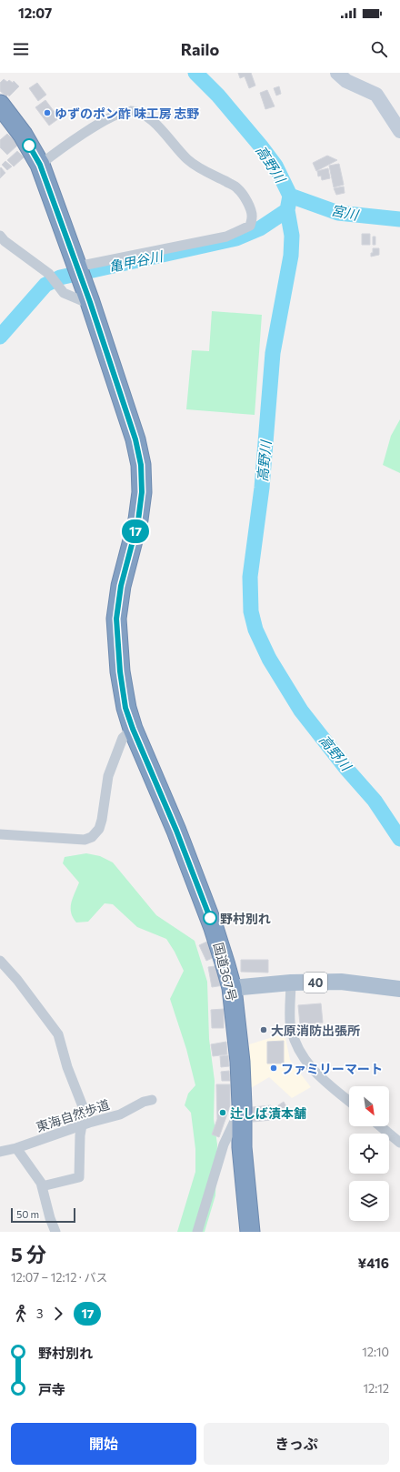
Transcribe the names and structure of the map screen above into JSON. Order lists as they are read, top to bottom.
{
  "streets": {
    "highway": ["国道367号"],
    "main road": ["40"],
    "street": ["東海自然歩道"]
  },
  "crossings": [
    ["国道367号", "40"]
  ],
  "water": ["高野川", "宮川", "亀甲谷川"],
  "places": [
    "ゆずのポン酢 味工房 志野",
    "野村別れ",
    "大原消防出張所",
    "ファミリーマート",
    "辻しば漬本舗"
  ],
  "lines": ["bus line 17"],
  "scale_bar": "50 m",
  "north": "bottom right",
  "page": {
    "status": "12:07",
    "header": "Railo",
    "on_map": "17",
    "scale": "50 m",
    "heading": ["5 分", "12:07 – 12:12 · バス", "¥416"],
    "legs": ["3", "17"],
    "list": [
      {
        "name": "野村別れ",
        "value": "12:10"
      },
      {
        "name": "戸寺",
        "value": "12:12"
      }
    ],
    "buttons": ["開始", "きっぷ"]
  }
}
